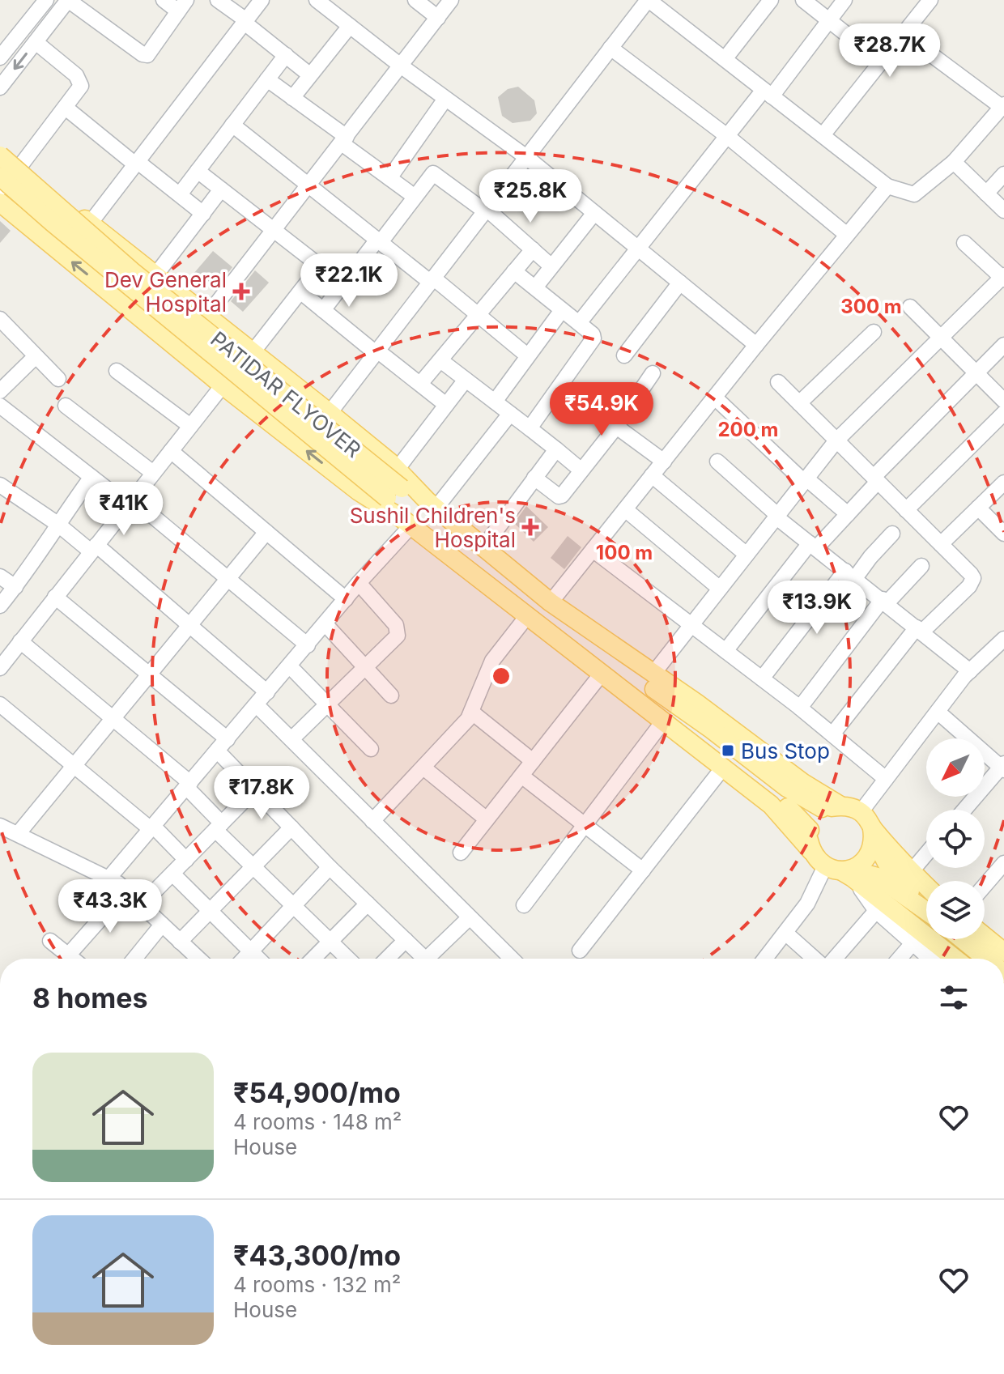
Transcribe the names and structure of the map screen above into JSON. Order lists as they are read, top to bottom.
{
  "streets": {
    "main road": ["PATIDAR FLYOVER"]
  },
  "places": {
    "health": ["Dev General Hospital", "Sushil Children's Hospital"],
    "transit": ["Bus Stop"]
  },
  "north": "bottom left",
  "page": {
    "price": [
      "₹28.7K",
      "₹25.8K",
      "₹22.1K",
      "₹54.9K",
      "₹41K",
      "₹13.9K",
      "₹17.8K",
      "₹43.3K"
    ],
    "heading": "8 homes",
    "list": [
      {
        "name": "₹54,900/mo",
        "note": "4 rooms · 148 m² · House"
      },
      {
        "name": "₹43,300/mo",
        "note": "4 rooms · 132 m² · House"
      }
    ]
  },
  "rings": ["300 m", "200 m", "100 m"]
}
